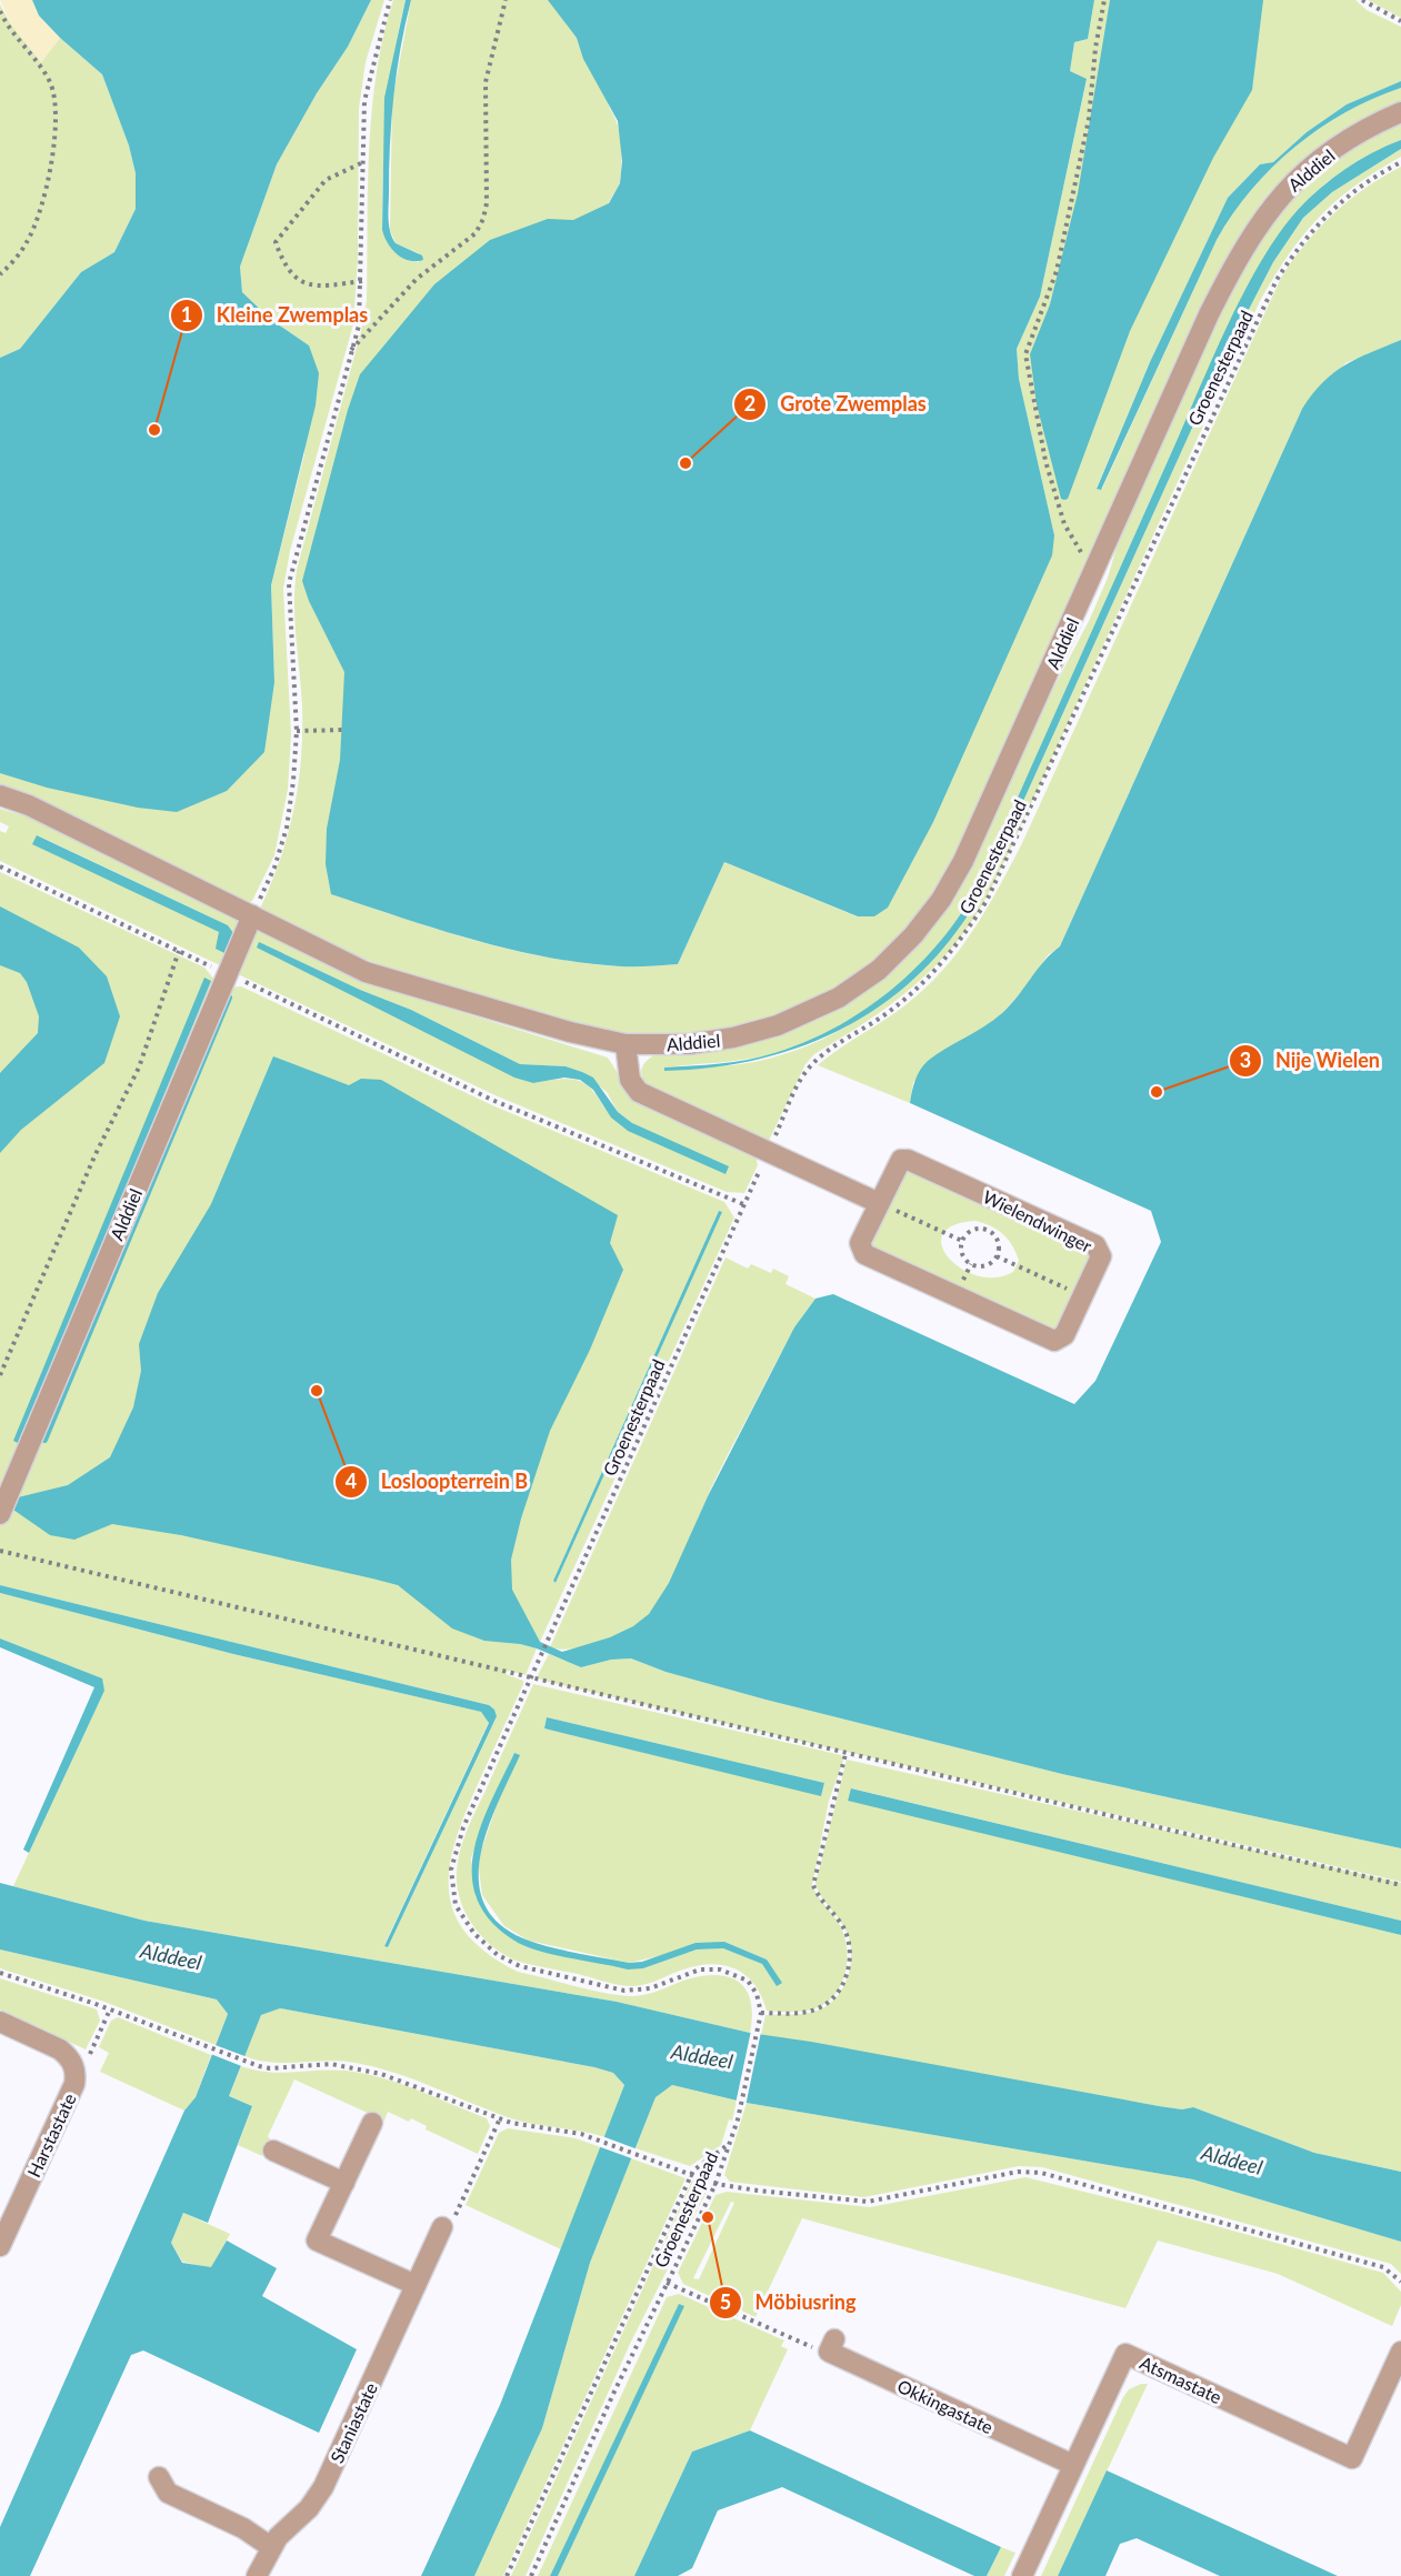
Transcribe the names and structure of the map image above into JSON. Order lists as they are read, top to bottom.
{
  "streets": {
    "street": [
      "Alddiel",
      "Wielendwinger",
      "Harstastate",
      "Atsmastate",
      "Okkingastate",
      "Staniastate"
    ],
    "path": ["Groenesterpaad"]
  },
  "crossings": [
    ["Atsmastate", "Okkingastate"]
  ],
  "water": ["Alddeel"],
  "places": [
    "Kleine Zwemplas",
    "Grote Zwemplas",
    "Nije Wielen",
    "Losloopterrein B",
    "Möbiusring"
  ]
}
